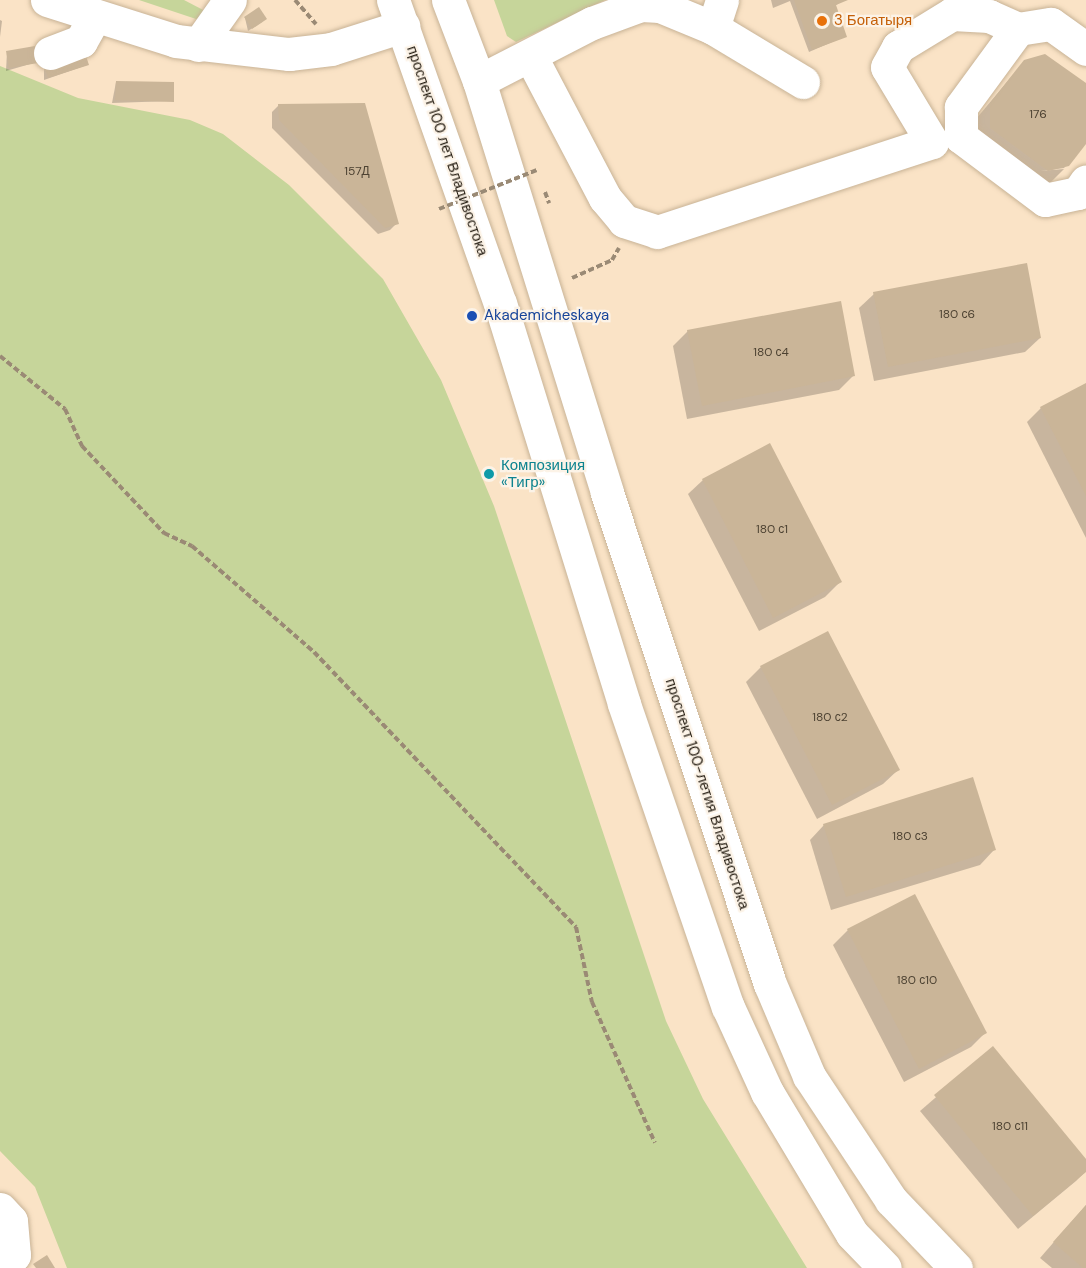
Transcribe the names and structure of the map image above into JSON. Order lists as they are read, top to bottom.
{
  "streets": {
    "main road": ["проспект 100 лет Владивостока", "проспект 100-летия Владивостока"]
  },
  "places": ["3 Богатыря", "Akademicheskaya", "Композиция «Тигр»"],
  "house_numbers": [
    "176",
    "157Д",
    "180 с6",
    "180 с4",
    "180 с1",
    "180 с2",
    "180 с3",
    "180 с10",
    "180 с11"
  ]
}
